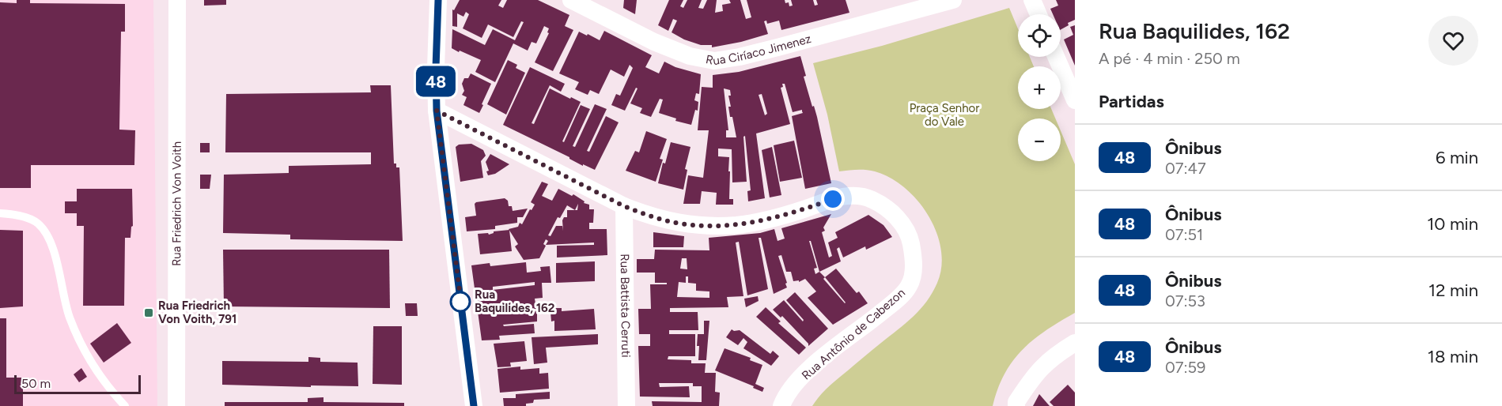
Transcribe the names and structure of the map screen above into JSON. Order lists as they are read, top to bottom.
{
  "streets": {
    "street": [
      "Rua Ciríaco Jimenez",
      "Rua Friedrich Von Voith",
      "Rua Battista Cerruti",
      "Rua Antônio de Cabezon"
    ]
  },
  "crossings": [
    ["Rua Battista Cerruti", "Rua Antônio de Cabezon"]
  ],
  "parks": ["Praça Senhor do Vale"],
  "places": {
    "other": ["Rua Baquilides, 162"],
    "transit": ["Rua Friedrich Von Voith, 791"]
  },
  "lines": ["bus line 48"],
  "scale_bar": "50 m",
  "page": {
    "on_map": "48",
    "heading": [
      ["Rua Baquilides, 162", "A pé · 4 min · 250 m"],
      "Partidas"
    ],
    "map_buttons": ["+", "−"],
    "list": [
      {
        "mark": "48",
        "name": "Ônibus",
        "note": "07:47",
        "value": "6 min"
      },
      {
        "mark": "48",
        "name": "Ônibus",
        "note": "07:51",
        "value": "10 min"
      },
      {
        "mark": "48",
        "name": "Ônibus",
        "note": "07:53",
        "value": "12 min"
      },
      {
        "mark": "48",
        "name": "Ônibus",
        "note": "07:59",
        "value": "18 min"
      }
    ],
    "scale": "50 m"
  }
}
